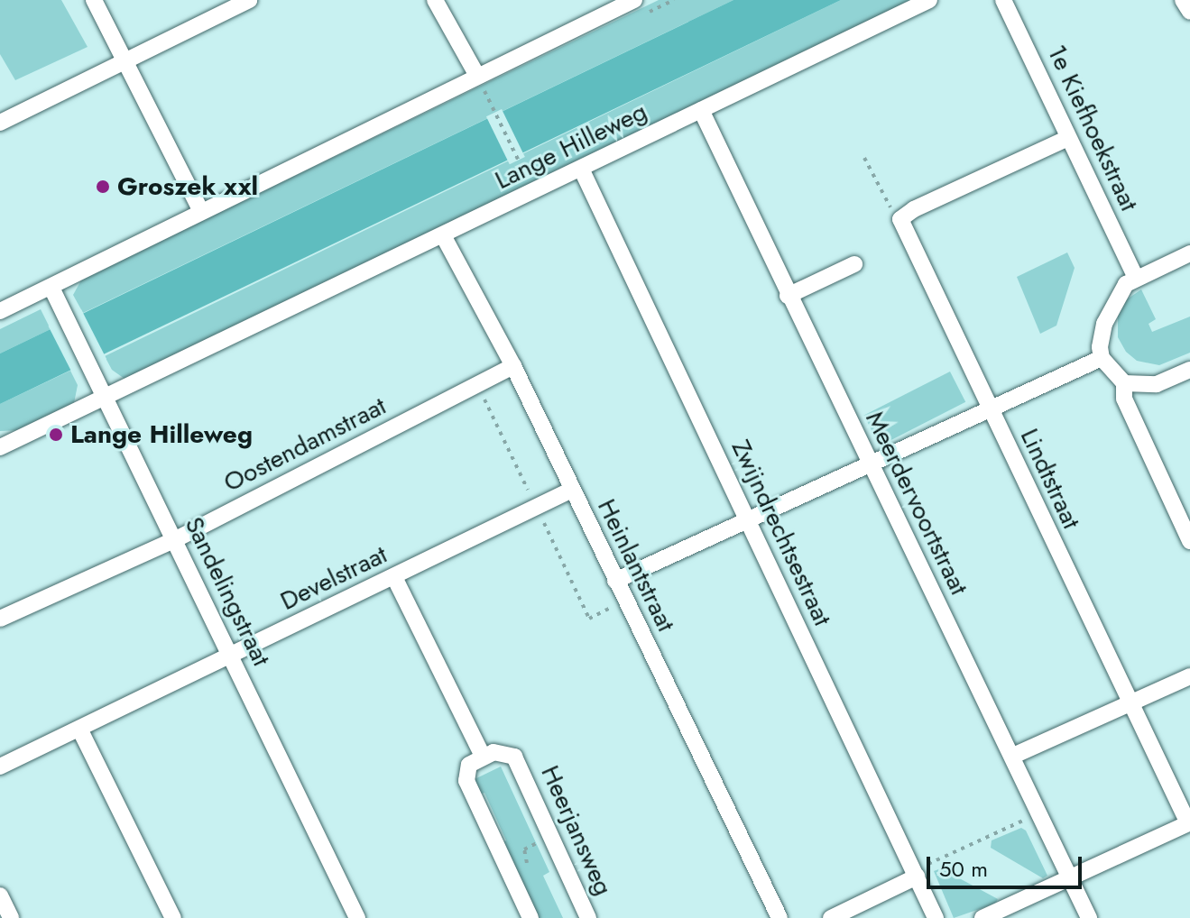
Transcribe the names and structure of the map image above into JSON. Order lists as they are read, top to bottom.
{
  "streets": {
    "street": [
      "1e Kiefhoekstraat",
      "Lange Hilleweg",
      "Oostendamstraat",
      "Lindtstraat",
      "Meerdervoortstraat",
      "Zwijndrechtsestraat",
      "Heinlantstraat",
      "Develstraat",
      "Sandelingstraat",
      "Heerjansweg"
    ]
  },
  "crossings": [
    ["Lange Hilleweg", "Meerdervoortstraat"],
    ["Lange Hilleweg", "Zwijndrechtsestraat"],
    ["Lange Hilleweg", "Heinlantstraat"],
    ["Lange Hilleweg", "Sandelingstraat"],
    ["Oostendamstraat", "Heinlantstraat"],
    ["Oostendamstraat", "Sandelingstraat"],
    ["Heinlantstraat", "Develstraat"],
    ["Develstraat", "Sandelingstraat"]
  ],
  "places": ["Groszek xxl", "Lange Hilleweg"],
  "scale_bar": "50 m"
}
